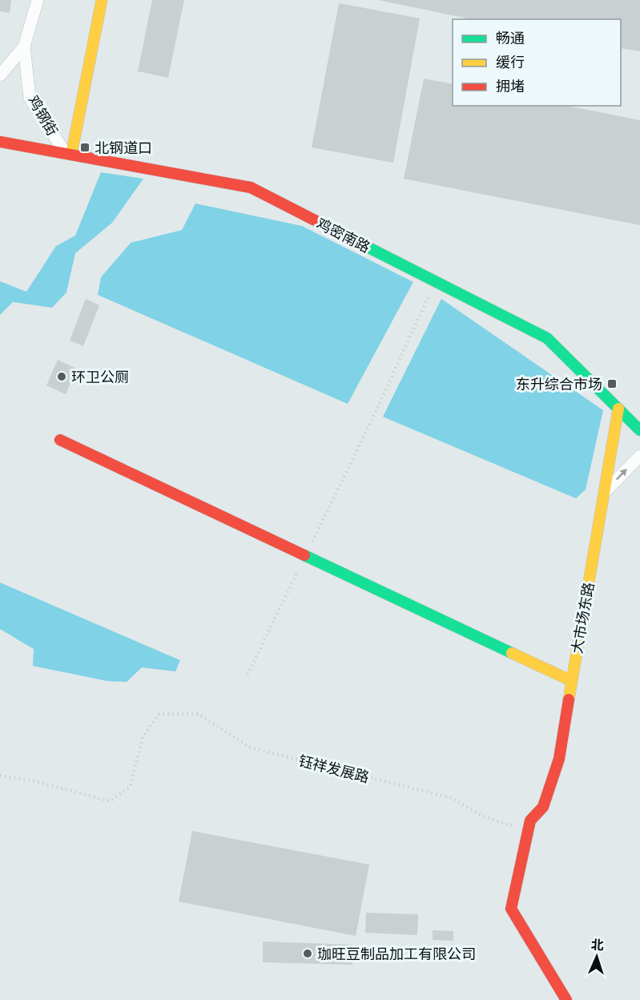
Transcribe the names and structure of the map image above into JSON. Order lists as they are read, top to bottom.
{
  "streets": {
    "street": ["鸡钢街", "鸡密南路", "大市场东路"],
    "path": ["钰祥发展路"]
  },
  "crossings": [
    ["鸡钢街", "鸡密南路"],
    ["鸡密南路", "大市场东路"],
    ["大市场东路", "钰祥发展路"]
  ],
  "places": {
    "transit": ["北钢道口", "东升综合市场"],
    "other": ["环卫公厕", "珈旺豆制品加工有限公司"]
  },
  "legend": ["畅通", "缓行", "拥堵"],
  "north": "top"
}
